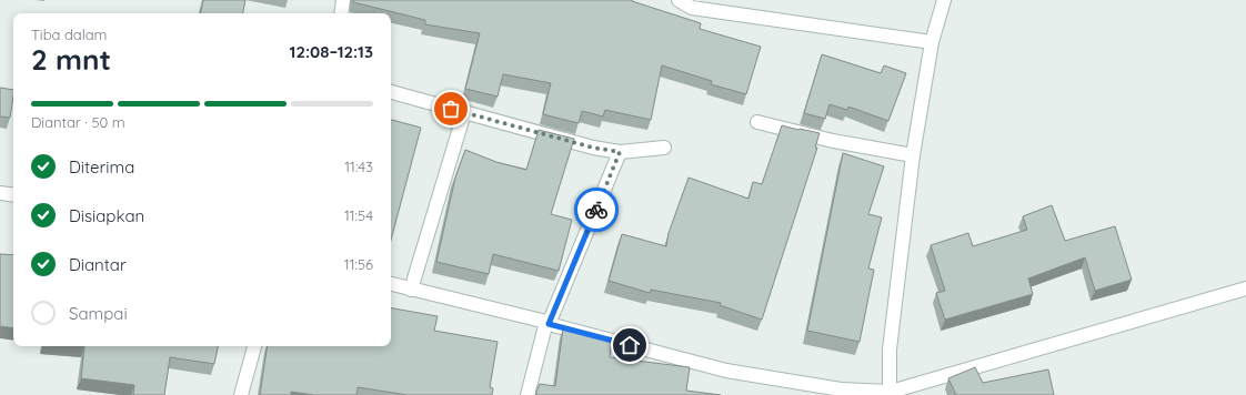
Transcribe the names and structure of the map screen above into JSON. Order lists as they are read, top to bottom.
{
  "page": {
    "heading": ["2 mnt", "Tiba dalam", "12:08–12:13"],
    "bar": "Diantar · 50 m",
    "list": [
      ["Diterima", "11:43"],
      ["Disiapkan", "11:54"],
      ["Diantar", "11:56"],
      "Sampai"
    ]
  }
}
